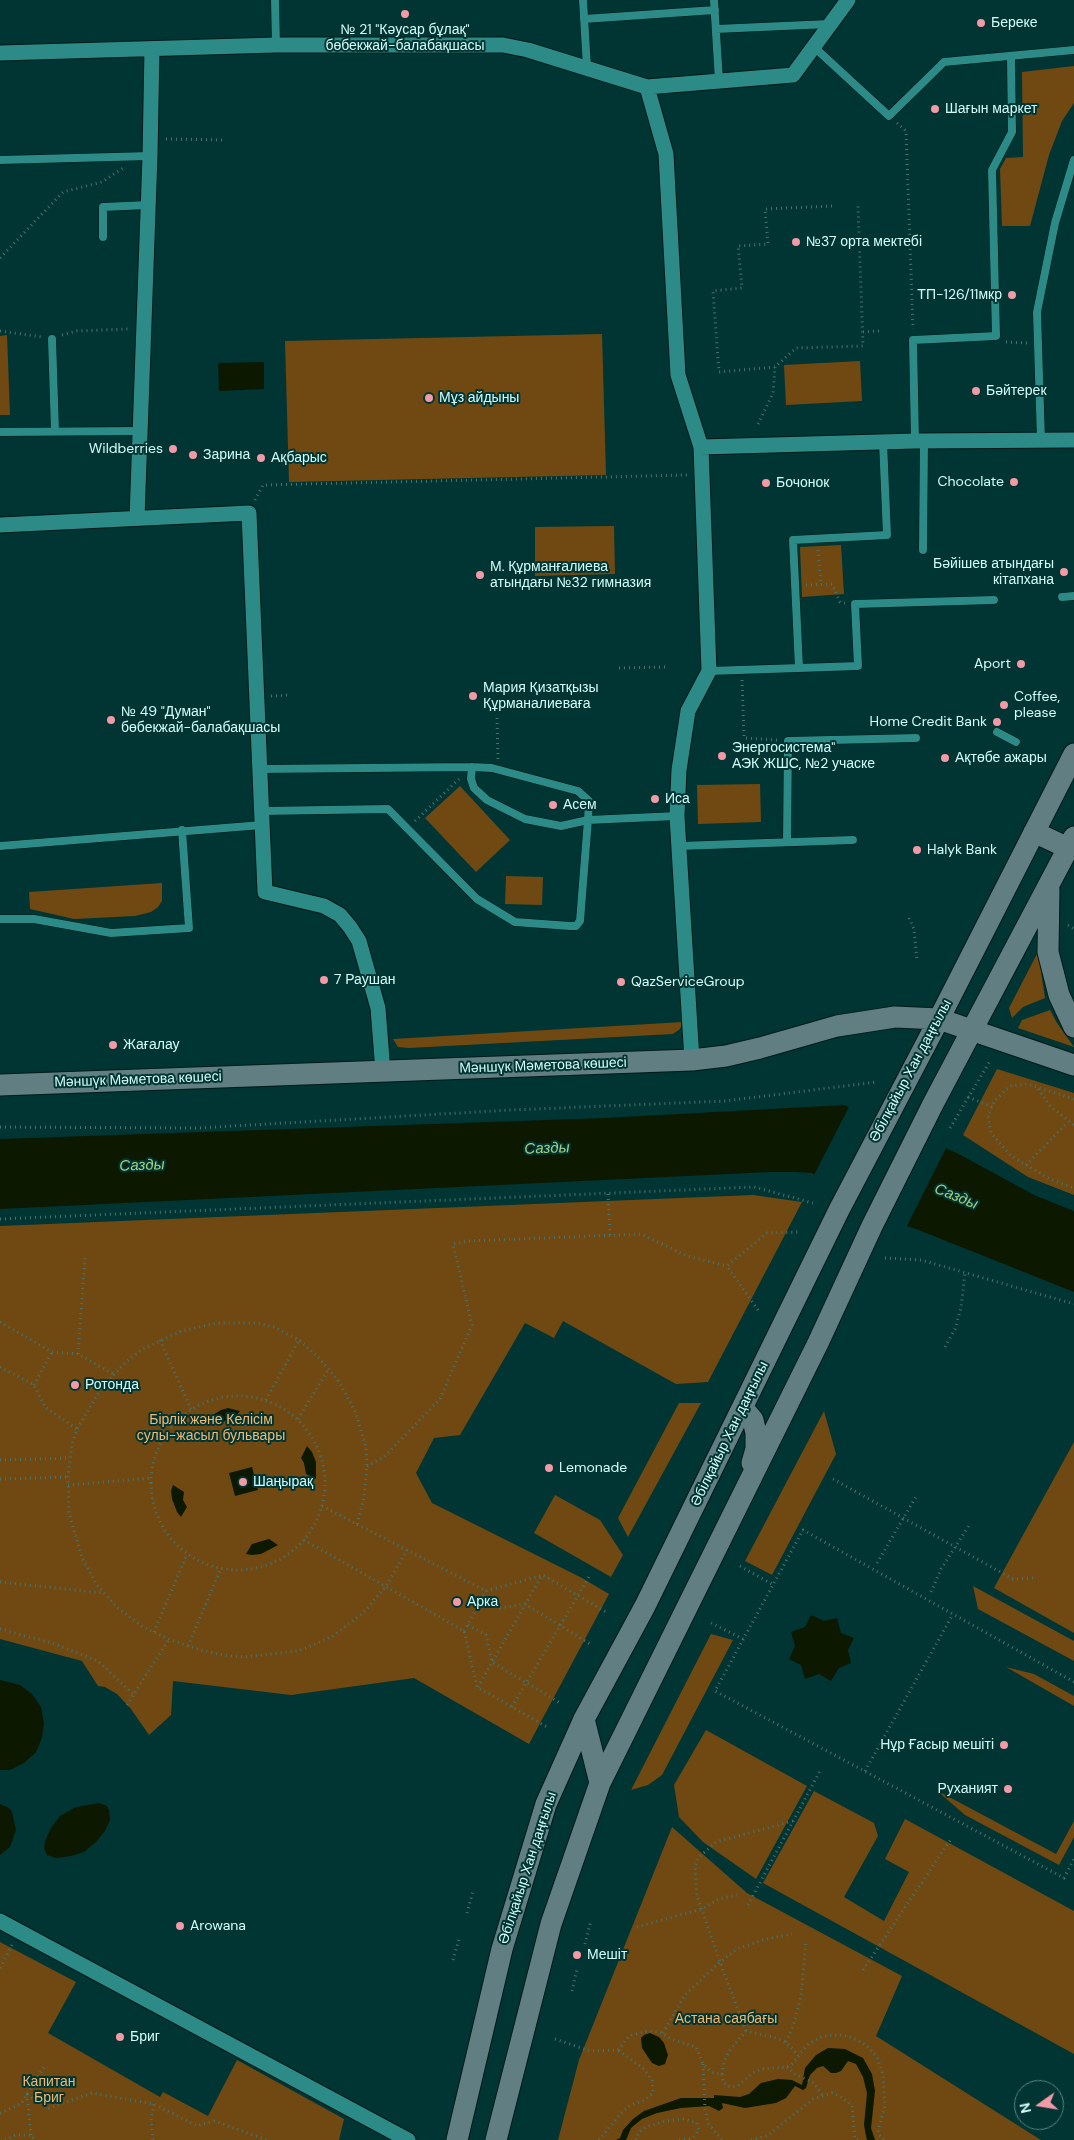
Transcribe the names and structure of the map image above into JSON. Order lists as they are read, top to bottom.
{
  "streets": {
    "main road": ["Мәншүк Мәметова көшесі", "Әбілқайыр Хан даңғылы"]
  },
  "crossings": [
    ["Мәншүк Мәметова көшесі", "Әбілқайыр Хан даңғылы"]
  ],
  "water": ["Сазды"],
  "parks": ["Бірлік және Келісім сулы-жасыл бульвары", "Астана саябағы", "Капитан Бриг"],
  "places": [
    "№ 21 \"Кәусар бұлақ\" бөбекжай-балабақшасы",
    "Береке",
    "Шағын маркет",
    "№37 орта мектебі",
    "ТП-126/11мкр",
    "Бәйтерек",
    "Мұз айдыны",
    "Wildberries",
    "Зарина",
    "Ақбарыс",
    "Chocolate",
    "Бочонок",
    "Бәйішев атындағы кітапхана",
    "М. Құрманғалиева атындағы №32 гимназия",
    "Aport",
    "Мария Қизатқызы Құрманалиеваға",
    "Coffee, please",
    "№ 49 \"Думан\" бөбекжай-балабақшасы",
    "Home Credit Bank",
    "Энергосистема\" АЭК ЖШС, №2 учаске",
    "Ақтөбе ажары",
    "Иса",
    "Асем",
    "Halyk Bank",
    "7 Раушан",
    "QazServiceGroup",
    "Жағалау",
    "Ротонда",
    "Lemonade",
    "Шаңырақ",
    "Арка",
    "Нұр Ғасыр мешіті",
    "Руханият",
    "Arowana",
    "Мешіт",
    "Бриг"
  ],
  "north": "left"
}
